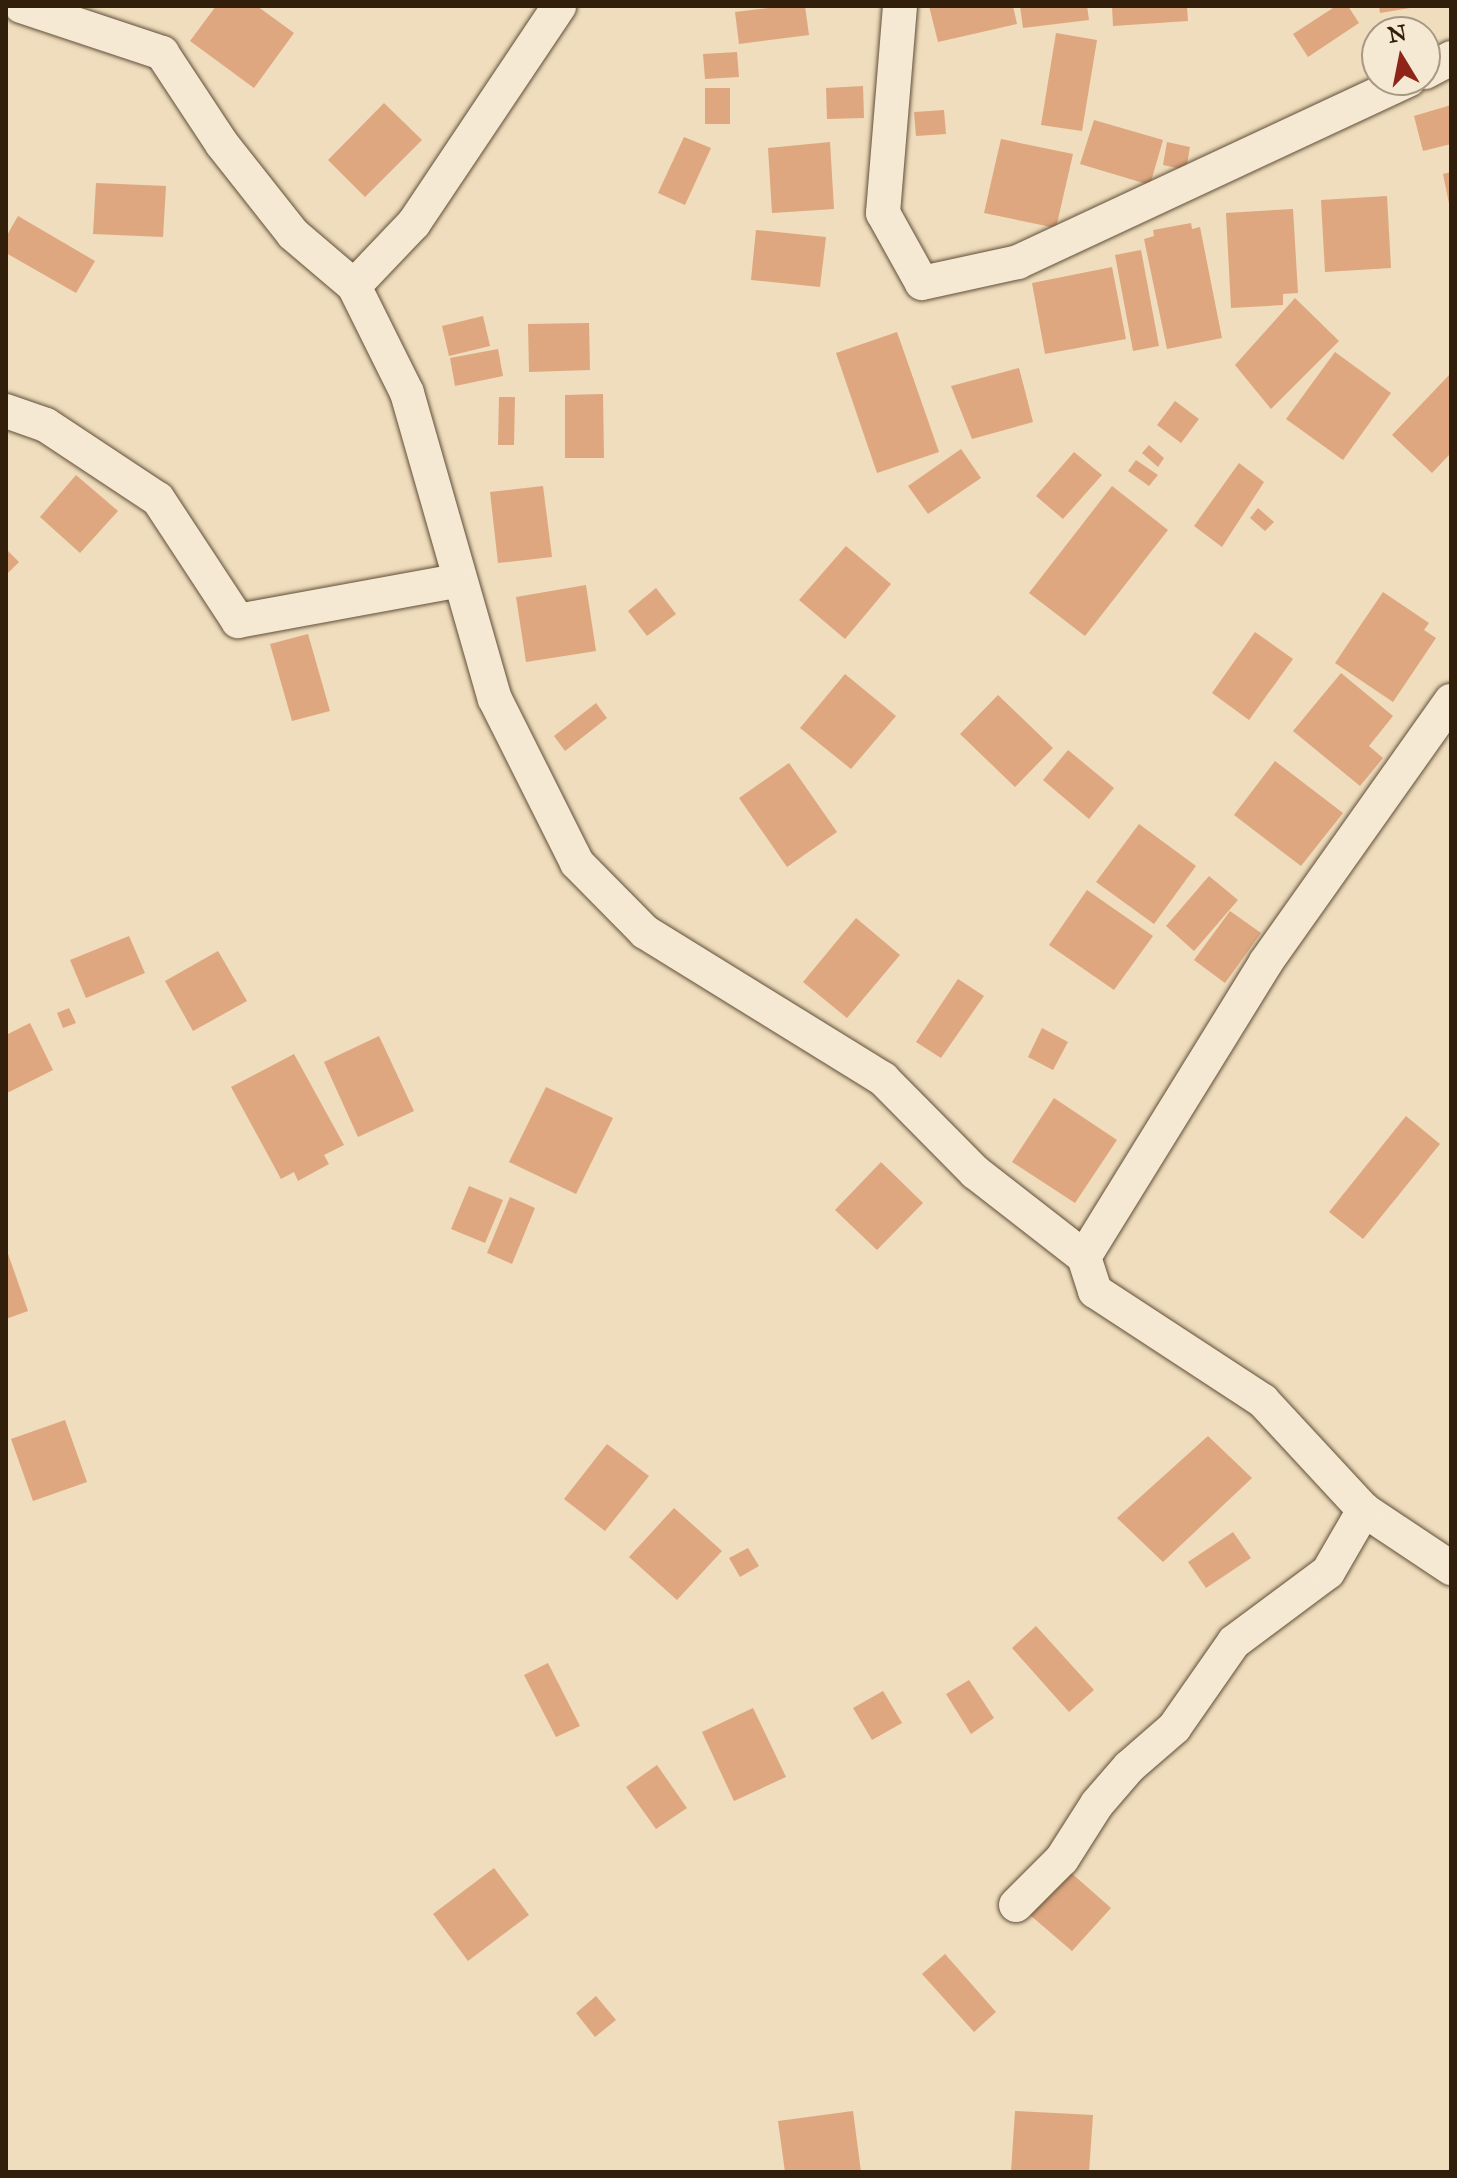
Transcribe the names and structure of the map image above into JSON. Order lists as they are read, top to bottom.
{
  "north": "top"
}
